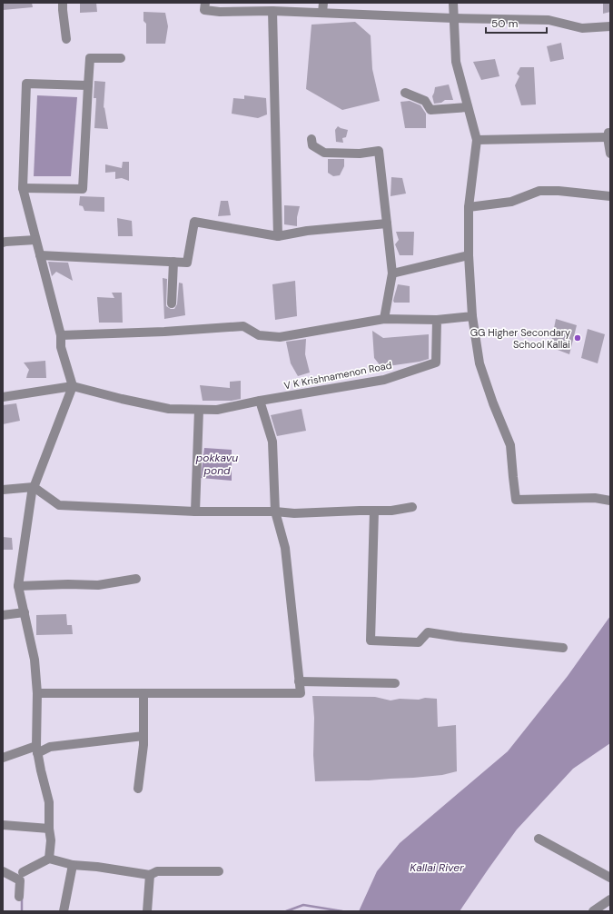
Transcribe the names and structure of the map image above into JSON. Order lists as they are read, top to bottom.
{
  "streets": {
    "street": ["V K Krishnamenon Road"]
  },
  "water": ["pokkavu pond", "Kallai River"],
  "places": ["GG Higher Secondary School Kallai"],
  "scale_bar": "50 m"
}
